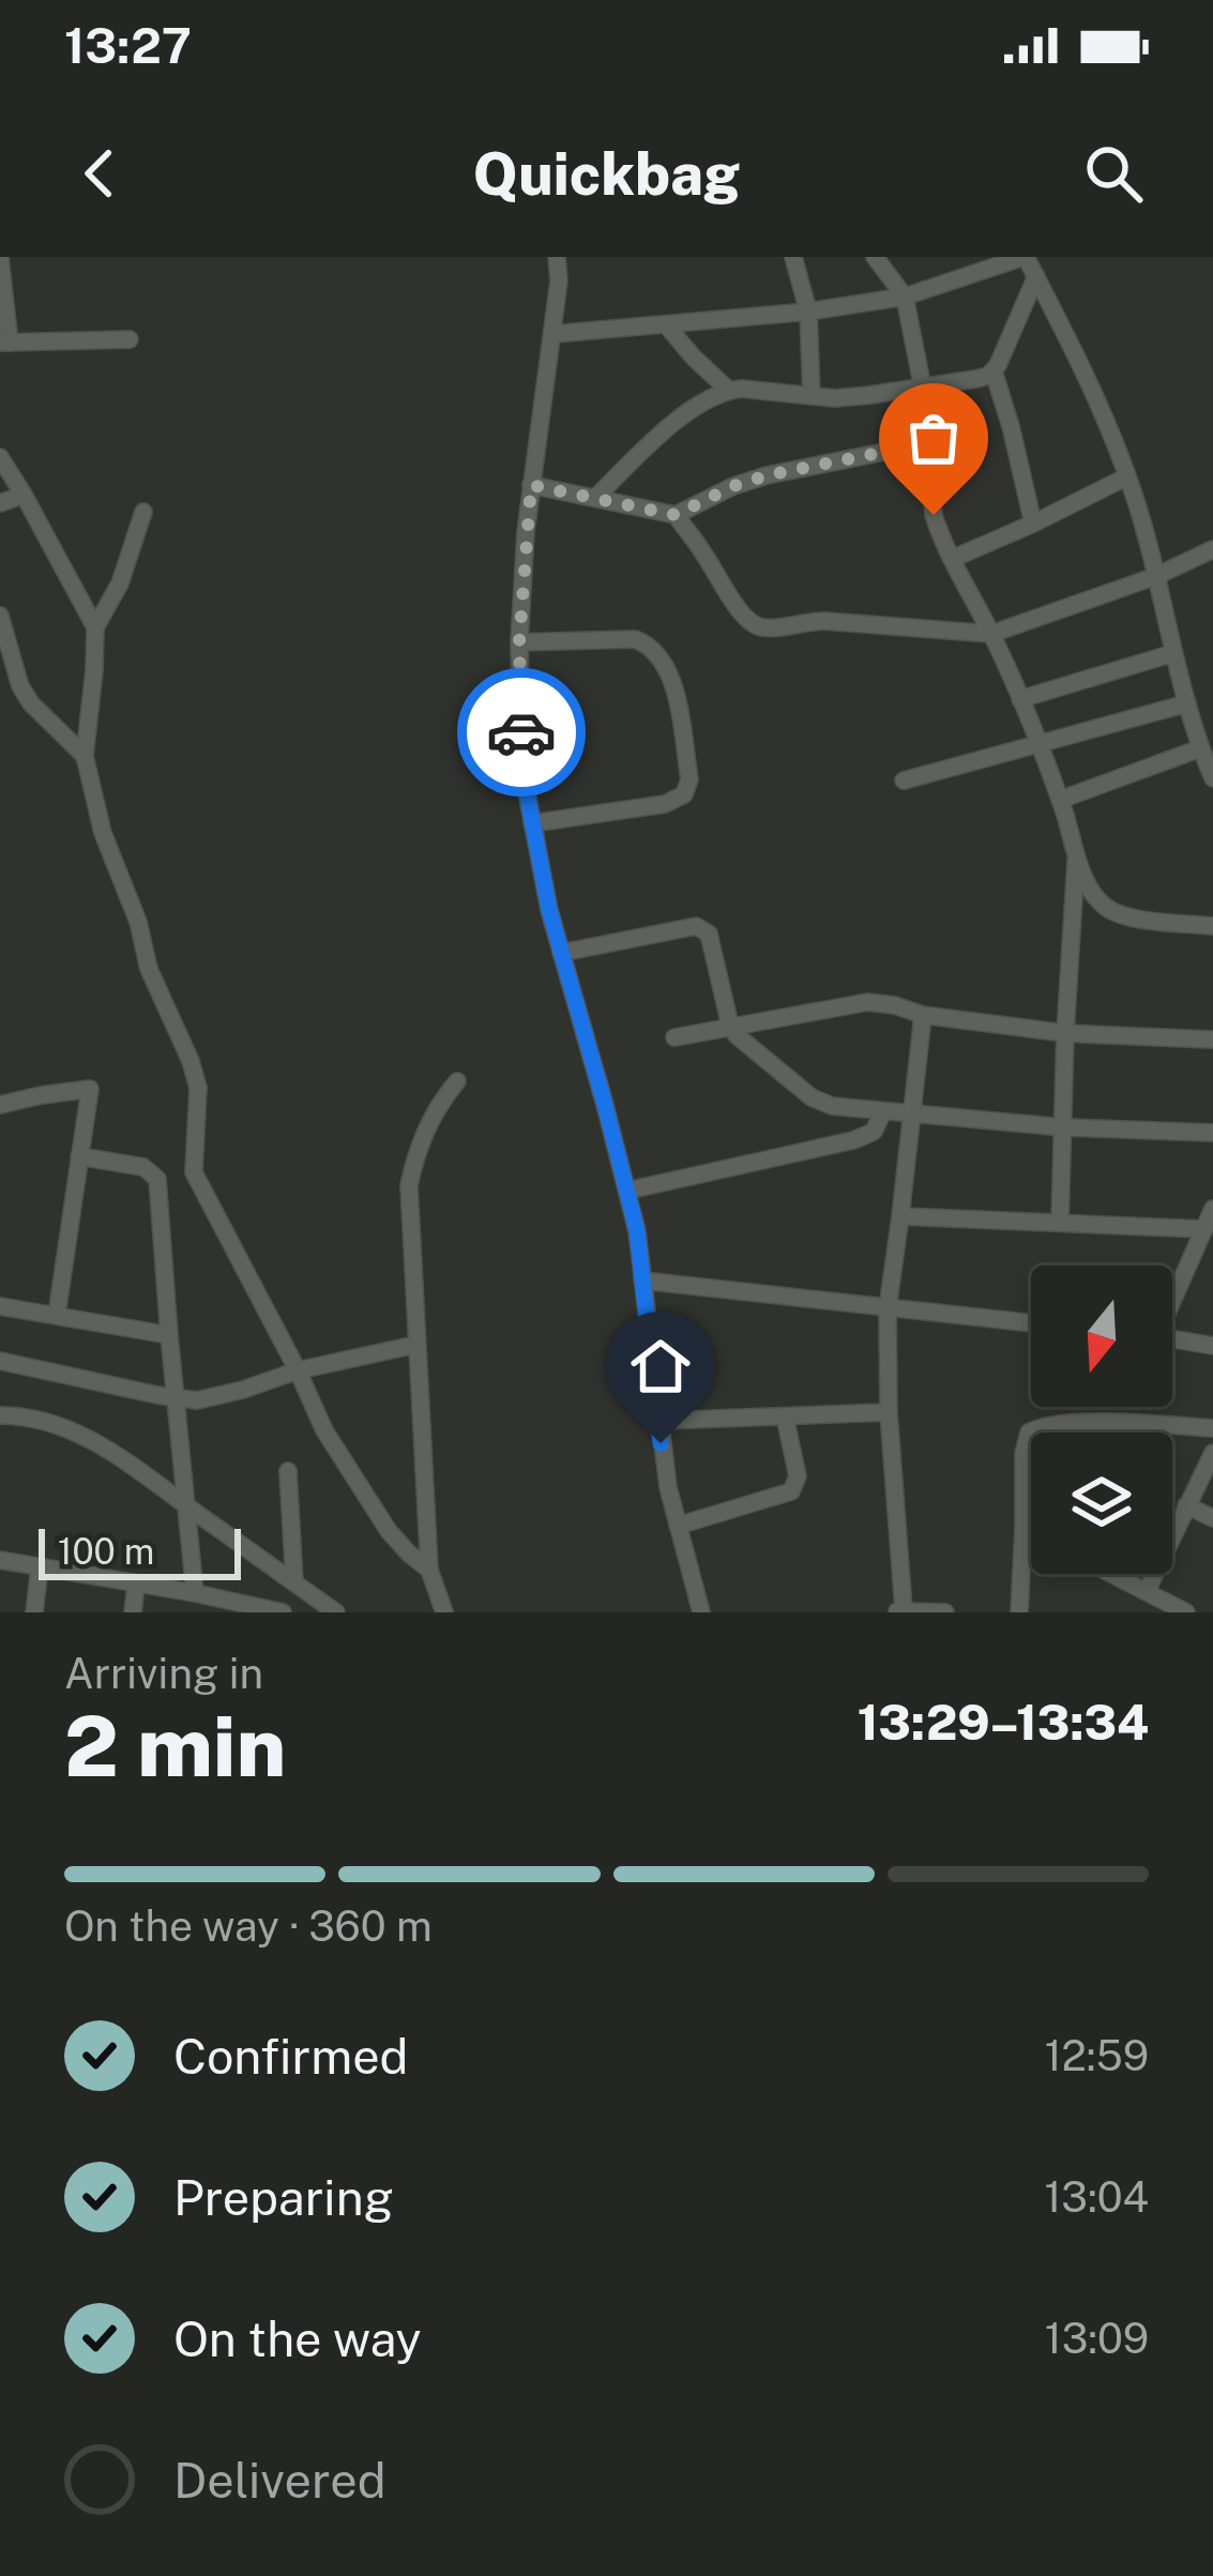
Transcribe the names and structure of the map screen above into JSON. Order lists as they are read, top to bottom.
{
  "scale_bar": "100 m",
  "north": "bottom",
  "page": {
    "status": "13:27",
    "header": "Quickbag",
    "scale": "100 m",
    "heading": ["2 min", "Arriving in", "13:29–13:34"],
    "bar": "On the way · 360 m",
    "list": [
      ["Confirmed", "12:59"],
      ["Preparing", "13:04"],
      ["On the way", "13:09"],
      "Delivered"
    ]
  }
}
